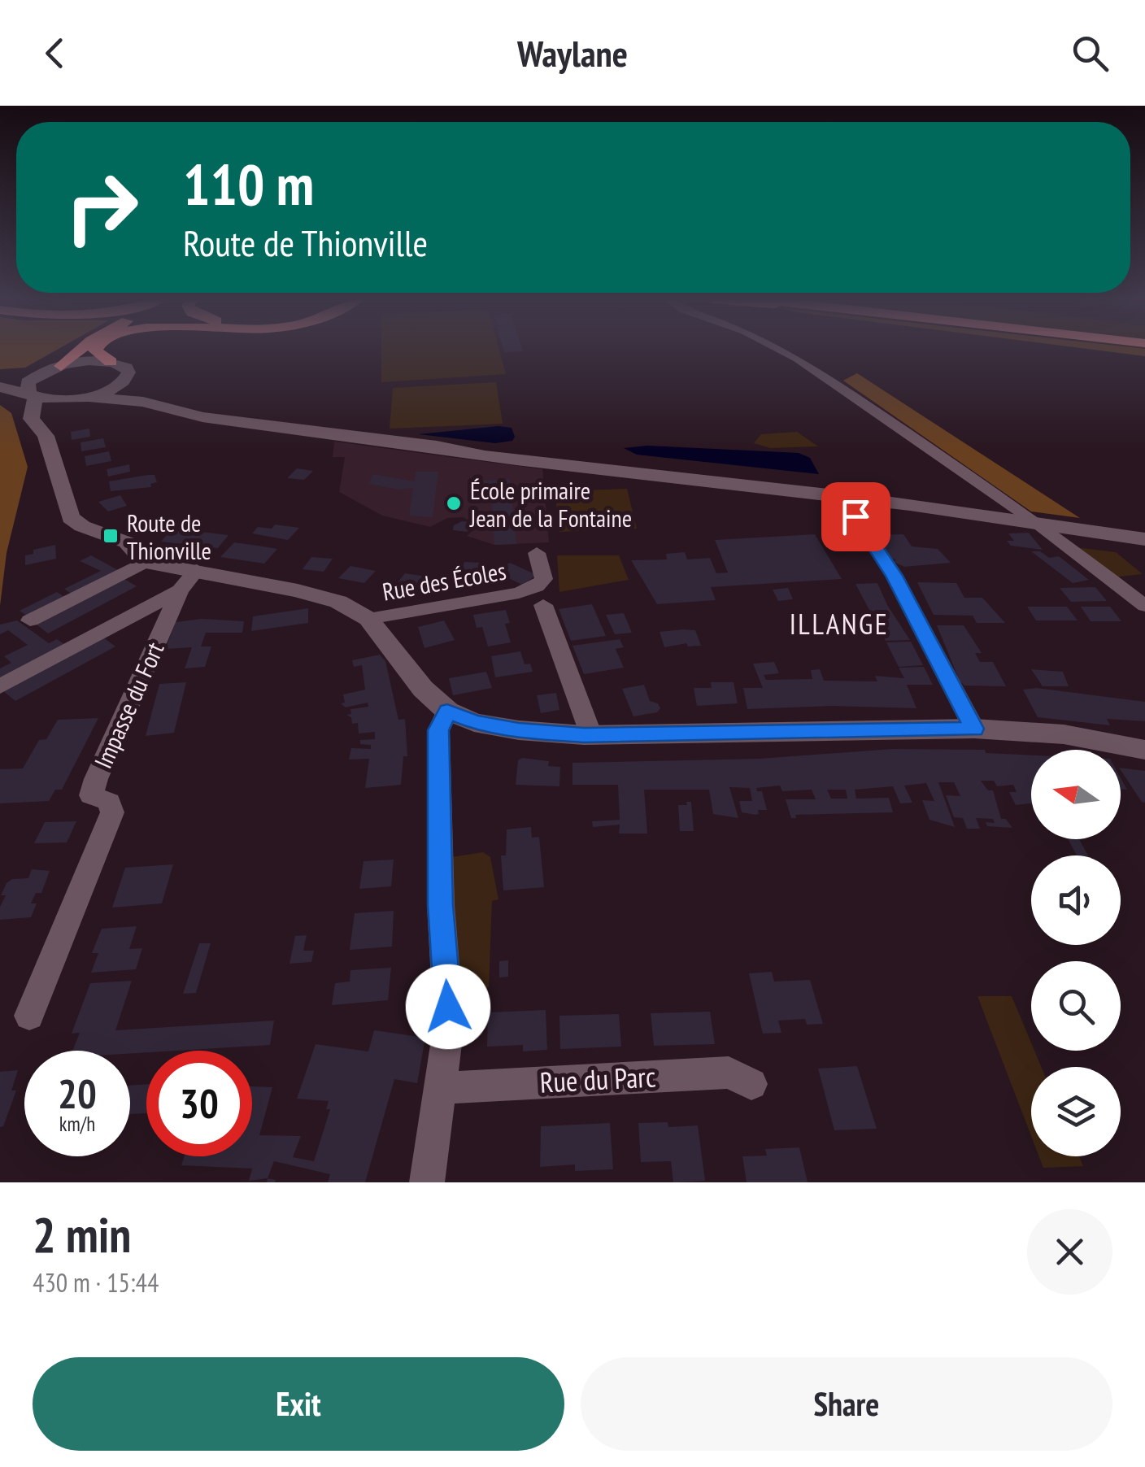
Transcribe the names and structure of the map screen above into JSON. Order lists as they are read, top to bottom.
{
  "streets": {
    "street": ["Rue des Écoles", "Impasse du Fort", "Rue du Parc"]
  },
  "districts": ["ILLANGE"],
  "places": {
    "other": ["École primaire Jean de la Fontaine"],
    "transit": ["Route de Thionville"]
  },
  "north": "left",
  "page": {
    "header": "Waylane",
    "turn": ["110 m", "Route de Thionville"],
    "speed": "20 km/h",
    "limit": "30",
    "heading": ["2 min", "430 m · 15:44"],
    "buttons": ["Exit", "Share"]
  }
}
